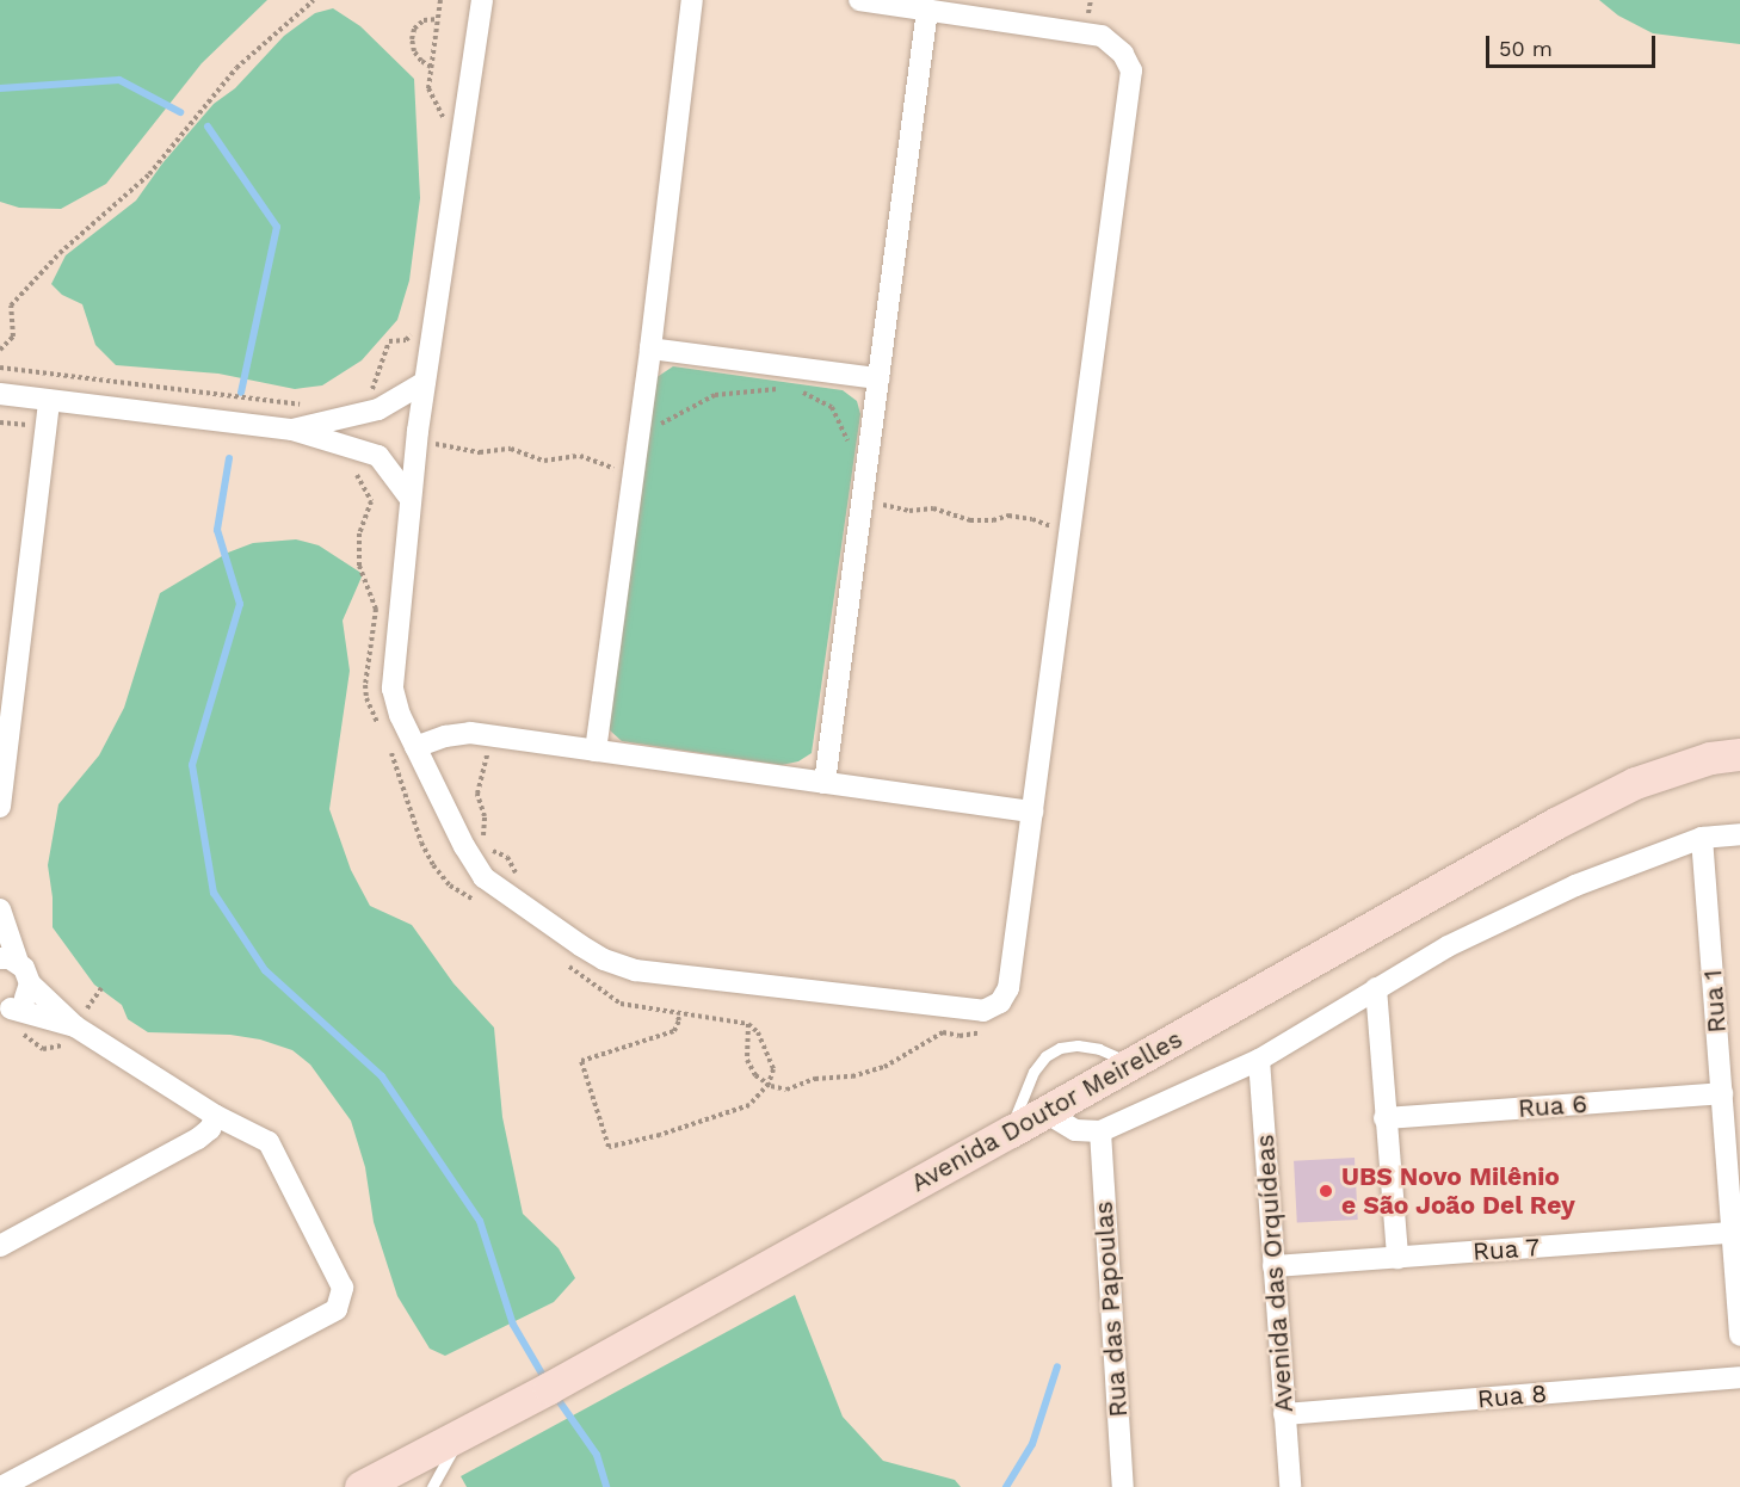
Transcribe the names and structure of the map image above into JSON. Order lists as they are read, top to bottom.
{
  "streets": {
    "street": [
      "Rua 1",
      "Rua 6",
      "Avenida Doutor Meirelles",
      "Rua 7",
      "Avenida das Orquídeas",
      "Rua das Papoulas",
      "Rua 8"
    ]
  },
  "crossings": [
    ["Rua 1", "Rua 6"],
    ["Rua 1", "Rua 7"],
    ["Rua 7", "Avenida das Orquídeas"],
    ["Avenida das Orquídeas", "Rua 8"]
  ],
  "places": ["UBS Novo Milênio e São João Del Rey"],
  "scale_bar": "50 m"
}
